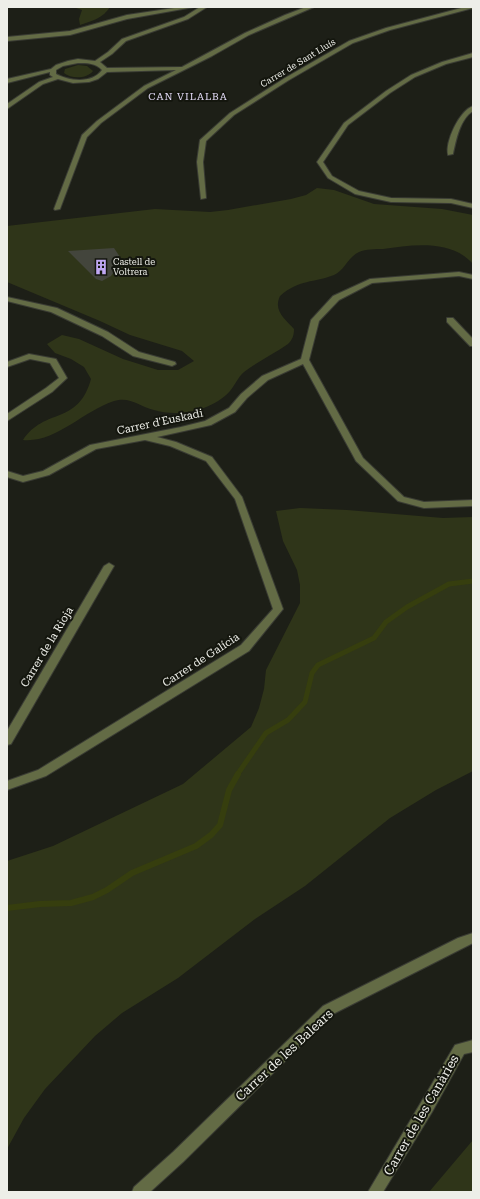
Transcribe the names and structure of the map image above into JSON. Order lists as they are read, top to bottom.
{
  "streets": {
    "street": [
      "Carrer de Sant Lluís",
      "Carrer d'Euskadi",
      "Carrer de la Rioja",
      "Carrer de Galícia",
      "Carrer de les Balears",
      "Carrer de les Canàries"
    ]
  },
  "crossings": [
    ["Carrer d'Euskadi", "Carrer de Galícia"]
  ],
  "districts": ["CAN VILALBA"],
  "places": {
    "building": ["Castell de Voltrera"]
  }
}
